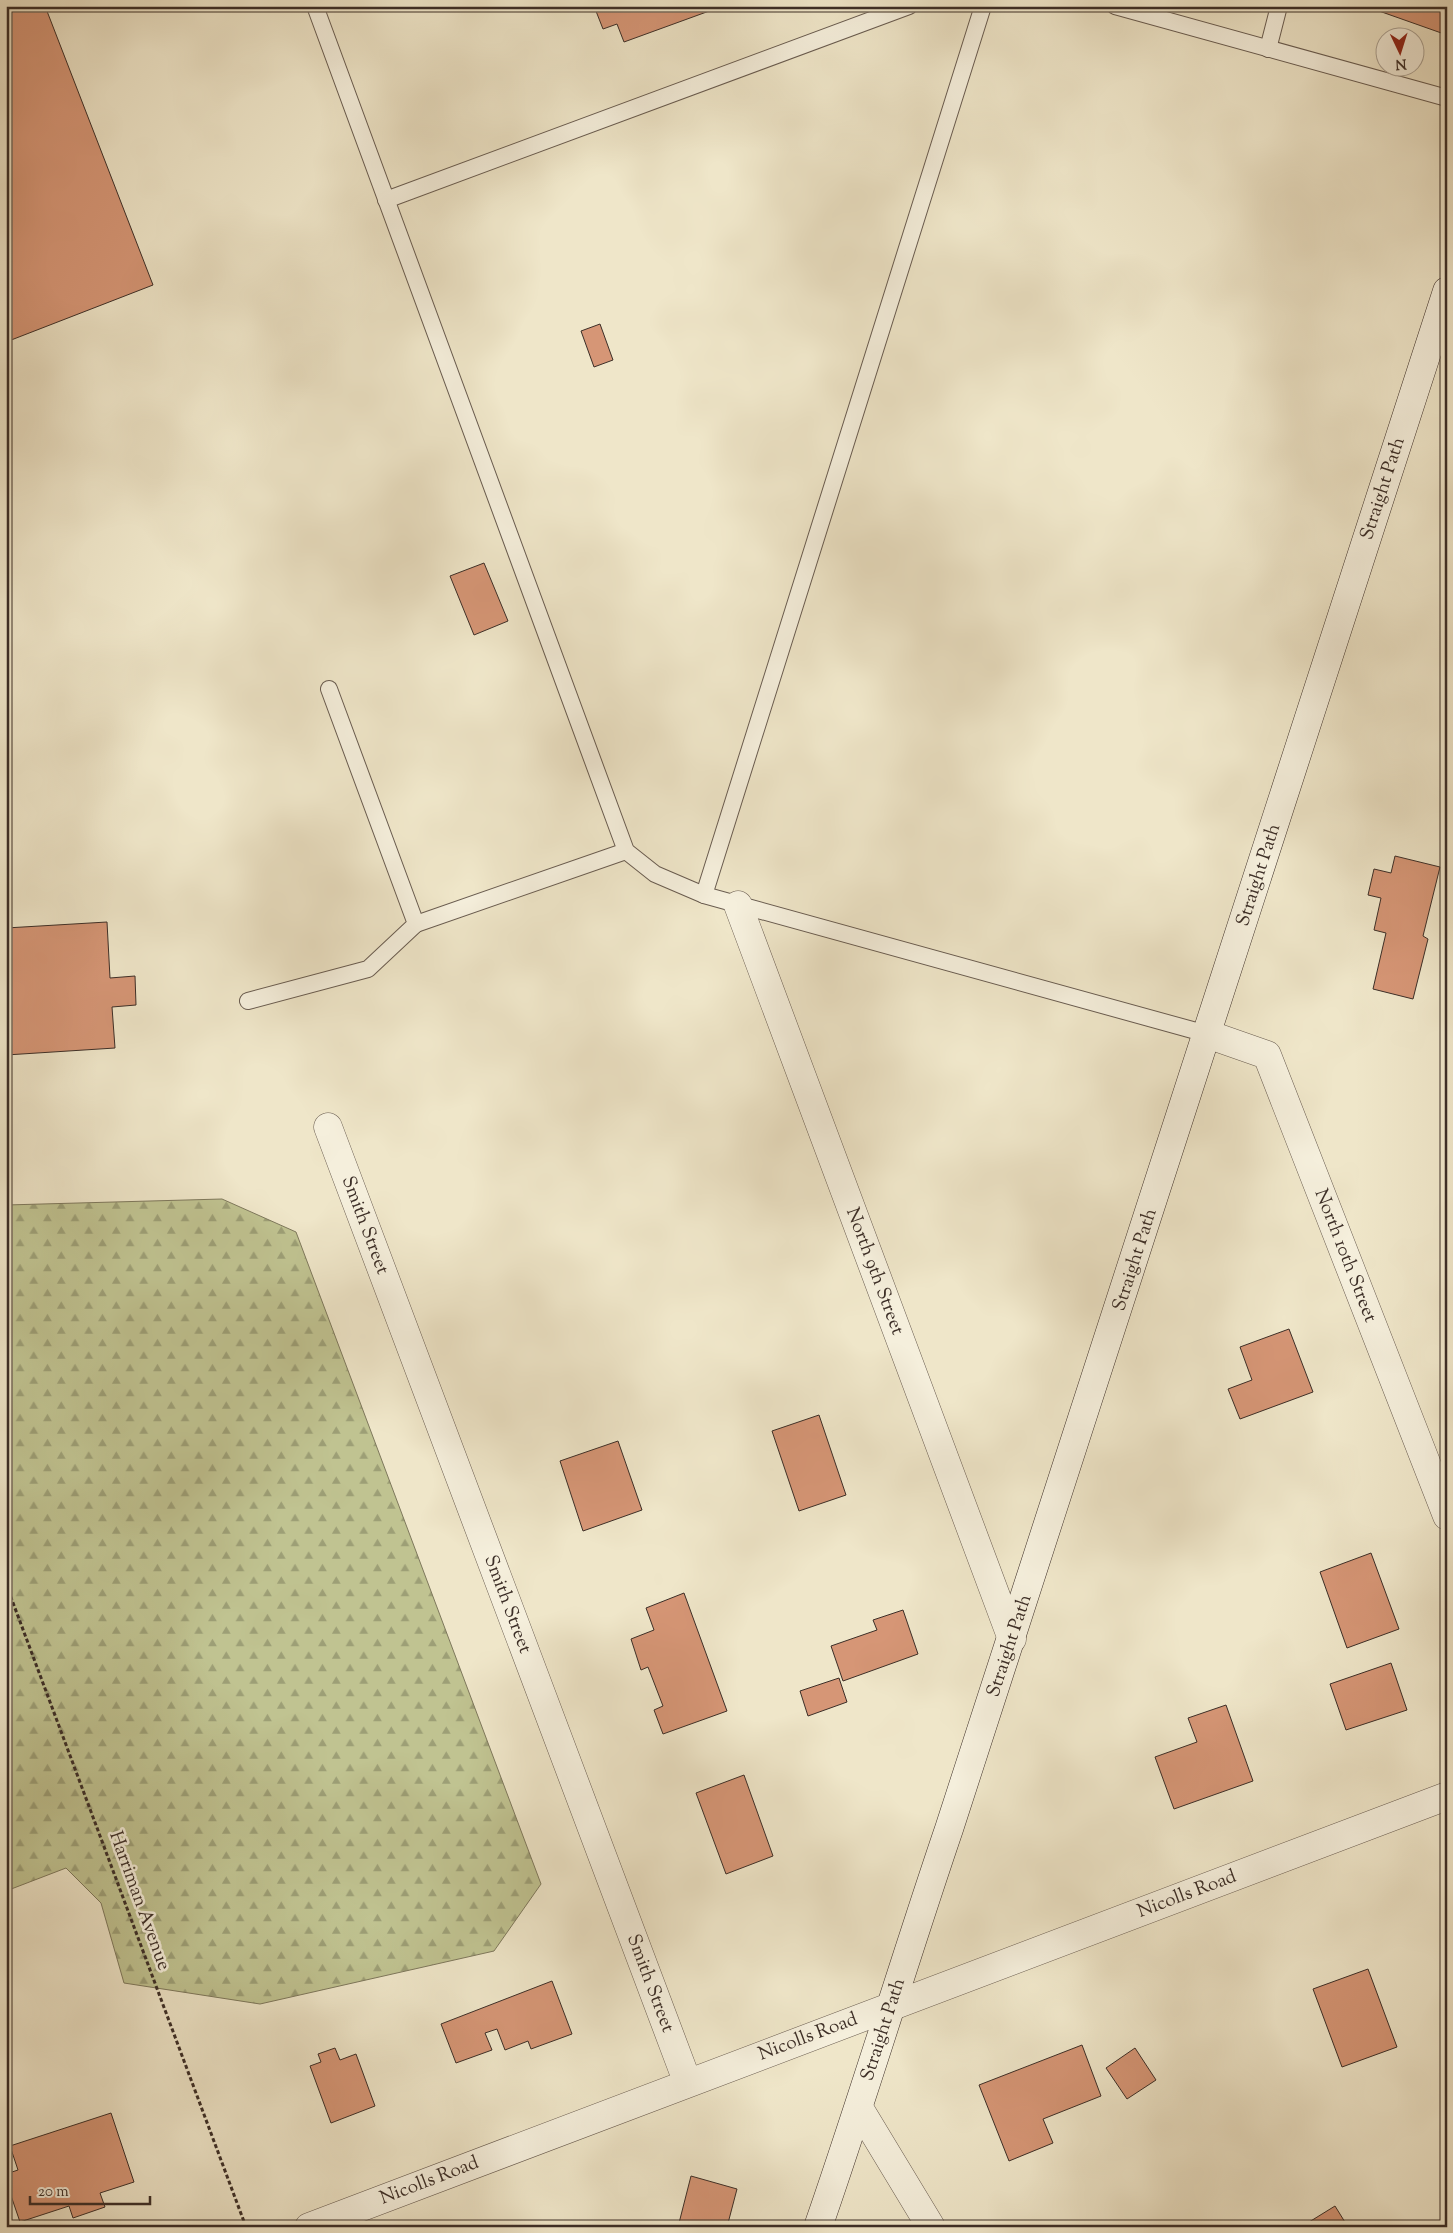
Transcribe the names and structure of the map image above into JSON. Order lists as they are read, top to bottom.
{
  "streets": {
    "street": [
      "Straight Path",
      "Smith Street",
      "North 10th Street",
      "North 9th Street",
      "Nicolls Road"
    ],
    "path": ["Harriman Avenue"]
  },
  "crossings": [
    ["Straight Path", "North 10th Street"],
    ["Straight Path", "North 9th Street"],
    ["Straight Path", "Nicolls Road"],
    ["Smith Street", "Nicolls Road"]
  ],
  "scale_bar": "20 m",
  "north": "bottom"
}
